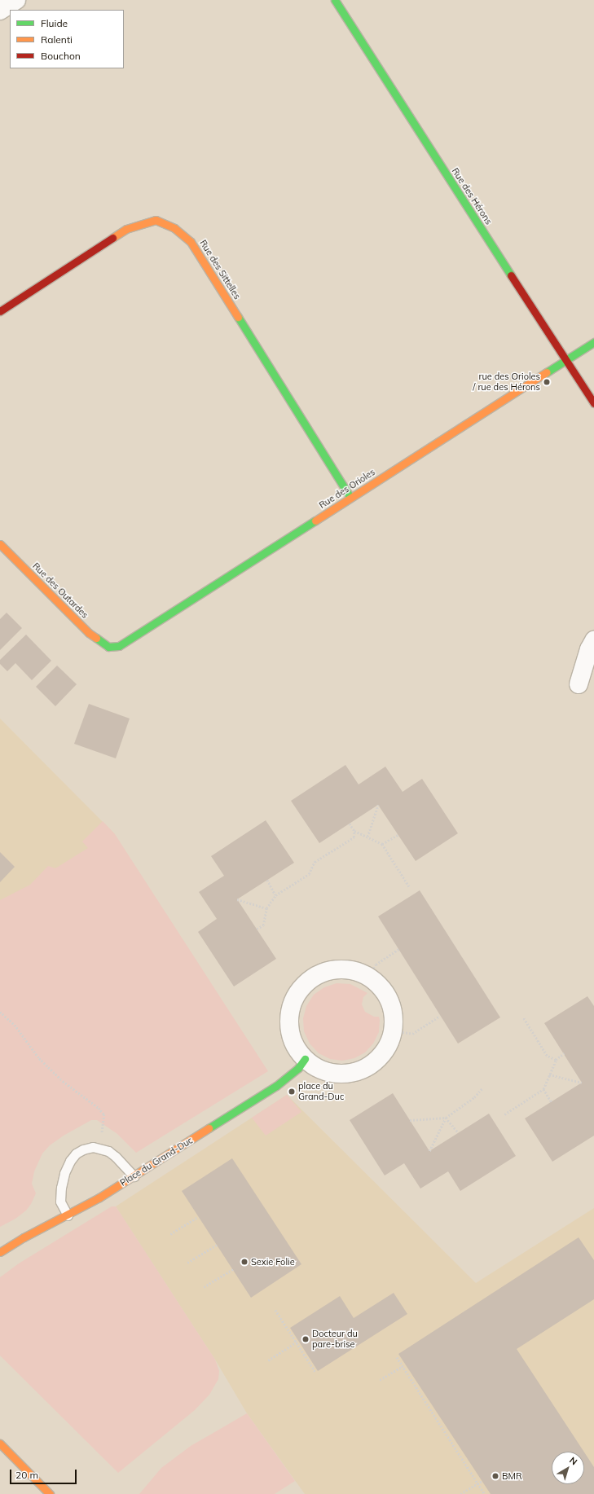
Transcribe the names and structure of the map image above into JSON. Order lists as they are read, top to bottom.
{
  "streets": {
    "main road": [
      "Rue des Hérons",
      "Rue des Sittelles",
      "Rue des Orioles",
      "Rue des Outardes",
      "Place du Grand-Duc"
    ]
  },
  "crossings": [
    ["Rue des Hérons", "Rue des Orioles"],
    ["Rue des Sittelles", "Rue des Orioles"],
    ["Rue des Orioles", "Rue des Outardes"]
  ],
  "places": [
    "rue des Orioles / rue des Hérons",
    "place du Grand-Duc",
    "Sexie Folie",
    "Docteur du pare-brise",
    "BMR"
  ],
  "legend": ["Fluide", "Ralenti", "Bouchon"],
  "scale_bar": "20 m",
  "north": "top right"
}
